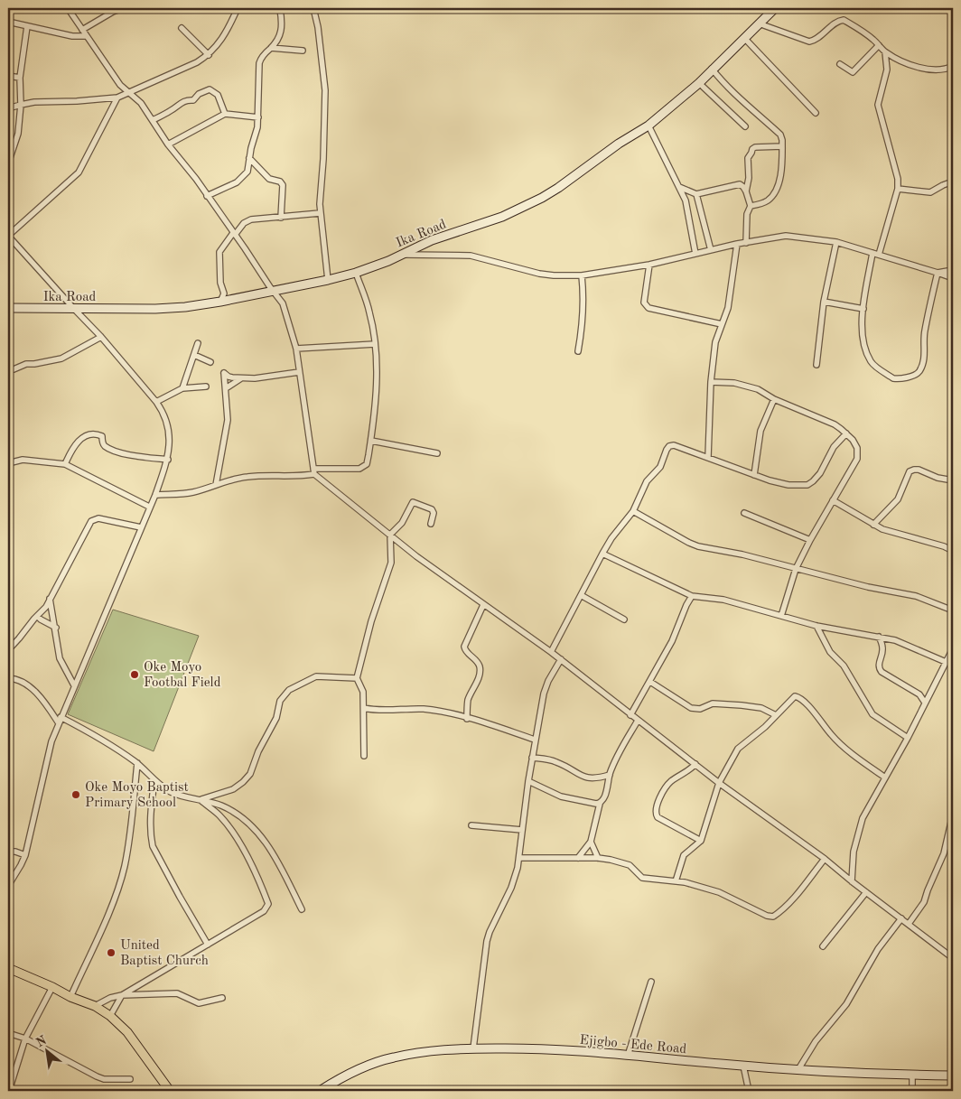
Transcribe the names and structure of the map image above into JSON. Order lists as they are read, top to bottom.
{
  "streets": {
    "street": ["Ika Road", "Ejigbo - Ede Road"]
  },
  "places": ["Oke Moyo Footbal Field", "Oke Moyo Baptist Primary School", "United Baptist Church"],
  "north": "top left"
}
